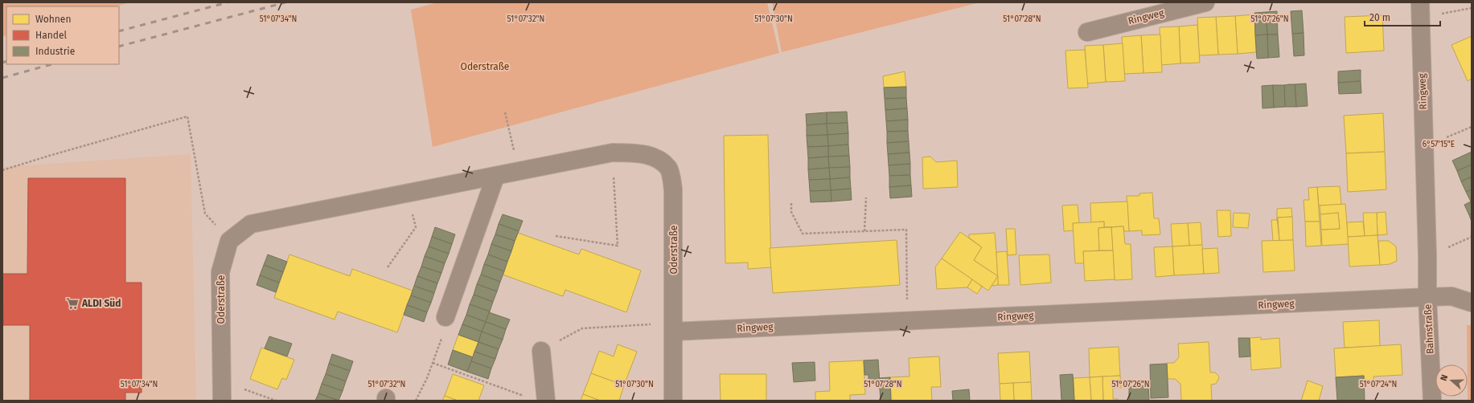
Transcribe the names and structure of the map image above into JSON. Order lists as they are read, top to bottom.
{
  "streets": {
    "street": ["Ringweg", "Oderstraße", "Bahnstraße"]
  },
  "crossings": [
    ["Ringweg", "Oderstraße"],
    ["Ringweg", "Bahnstraße"]
  ],
  "parks": ["Oderstraße"],
  "places": {
    "supermarket": ["ALDI Süd"]
  },
  "legend": ["Wohnen", "Handel", "Industrie"],
  "scale_bar": "20 m",
  "north": "left",
  "coordinates": [
    "51°07'34\"N",
    "51°07'32\"N",
    "51°07'30\"N",
    "51°07'28\"N",
    "51°07'26\"N",
    "6°57'15\"E",
    "51°07'24\"N"
  ]
}
